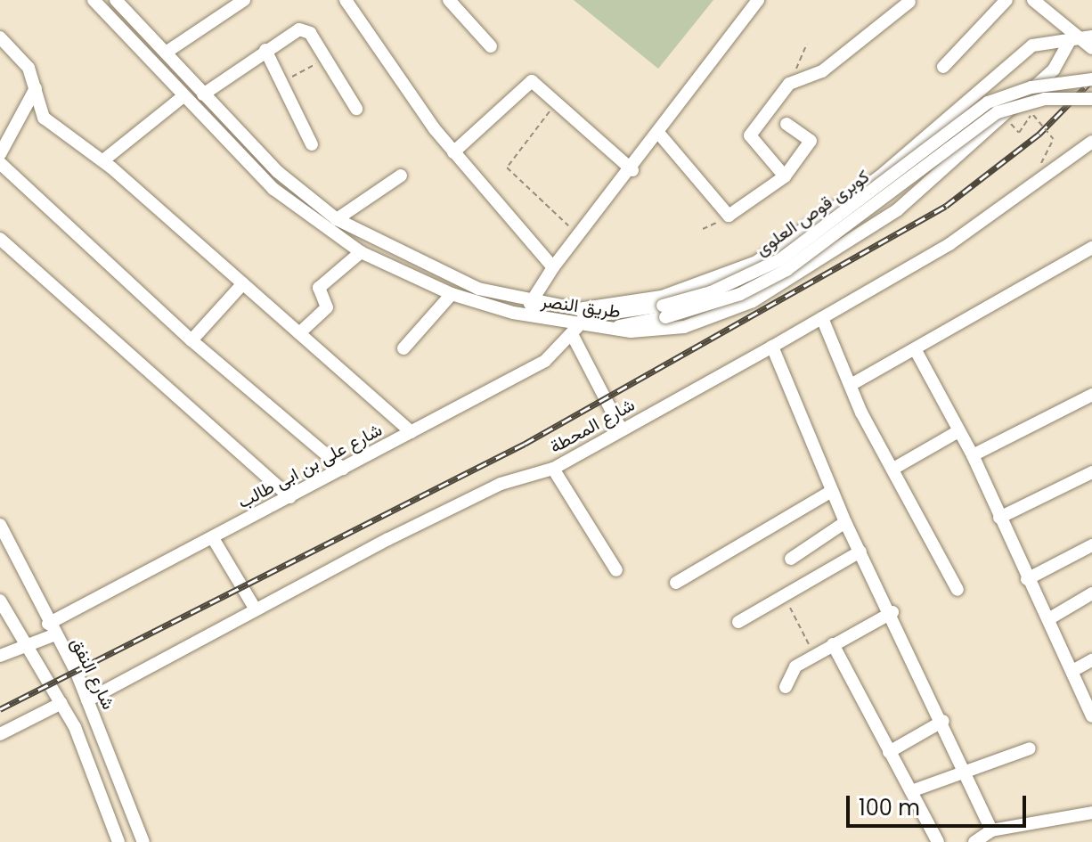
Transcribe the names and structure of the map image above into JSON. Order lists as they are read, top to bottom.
{
  "streets": {
    "street": [
      "كوبرى قوص العلوى",
      "طريق النصر",
      "شارع المحطة",
      "شارع على بن ابى طالب",
      "شارع النفق"
    ]
  },
  "crossings": [
    ["كوبرى قوص العلوى", "طريق النصر"],
    ["طريق النصر", "شارع على بن ابى طالب"],
    ["شارع المحطة", "شارع النفق"],
    ["شارع على بن ابى طالب", "شارع النفق"]
  ],
  "scale_bar": "100 m"
}
